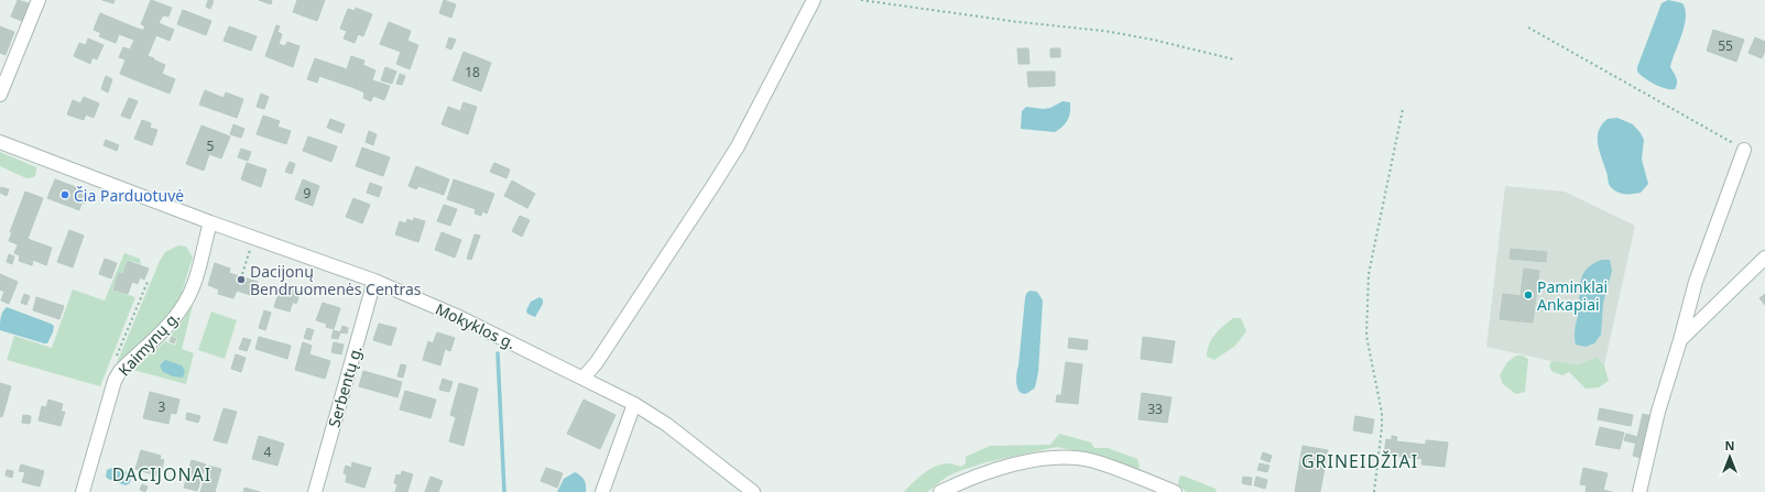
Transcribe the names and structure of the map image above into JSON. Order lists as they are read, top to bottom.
{
  "streets": {
    "street": ["Mokyklos g.", "Kaimynų g.", "Serbentų g."]
  },
  "crossings": [
    ["Mokyklos g.", "Kaimynų g."],
    ["Mokyklos g.", "Serbentų g."]
  ],
  "districts": ["GRINEIDŽIAI", "DACIJONAI"],
  "places": ["Čia Parduotuvė", "Dacijonų Bendruomenės Centras", "Paminklai Ankapiai"],
  "house_numbers": [
    "55",
    "18",
    "5",
    "9",
    "3",
    "33",
    "4"
  ],
  "north": "top"
}
